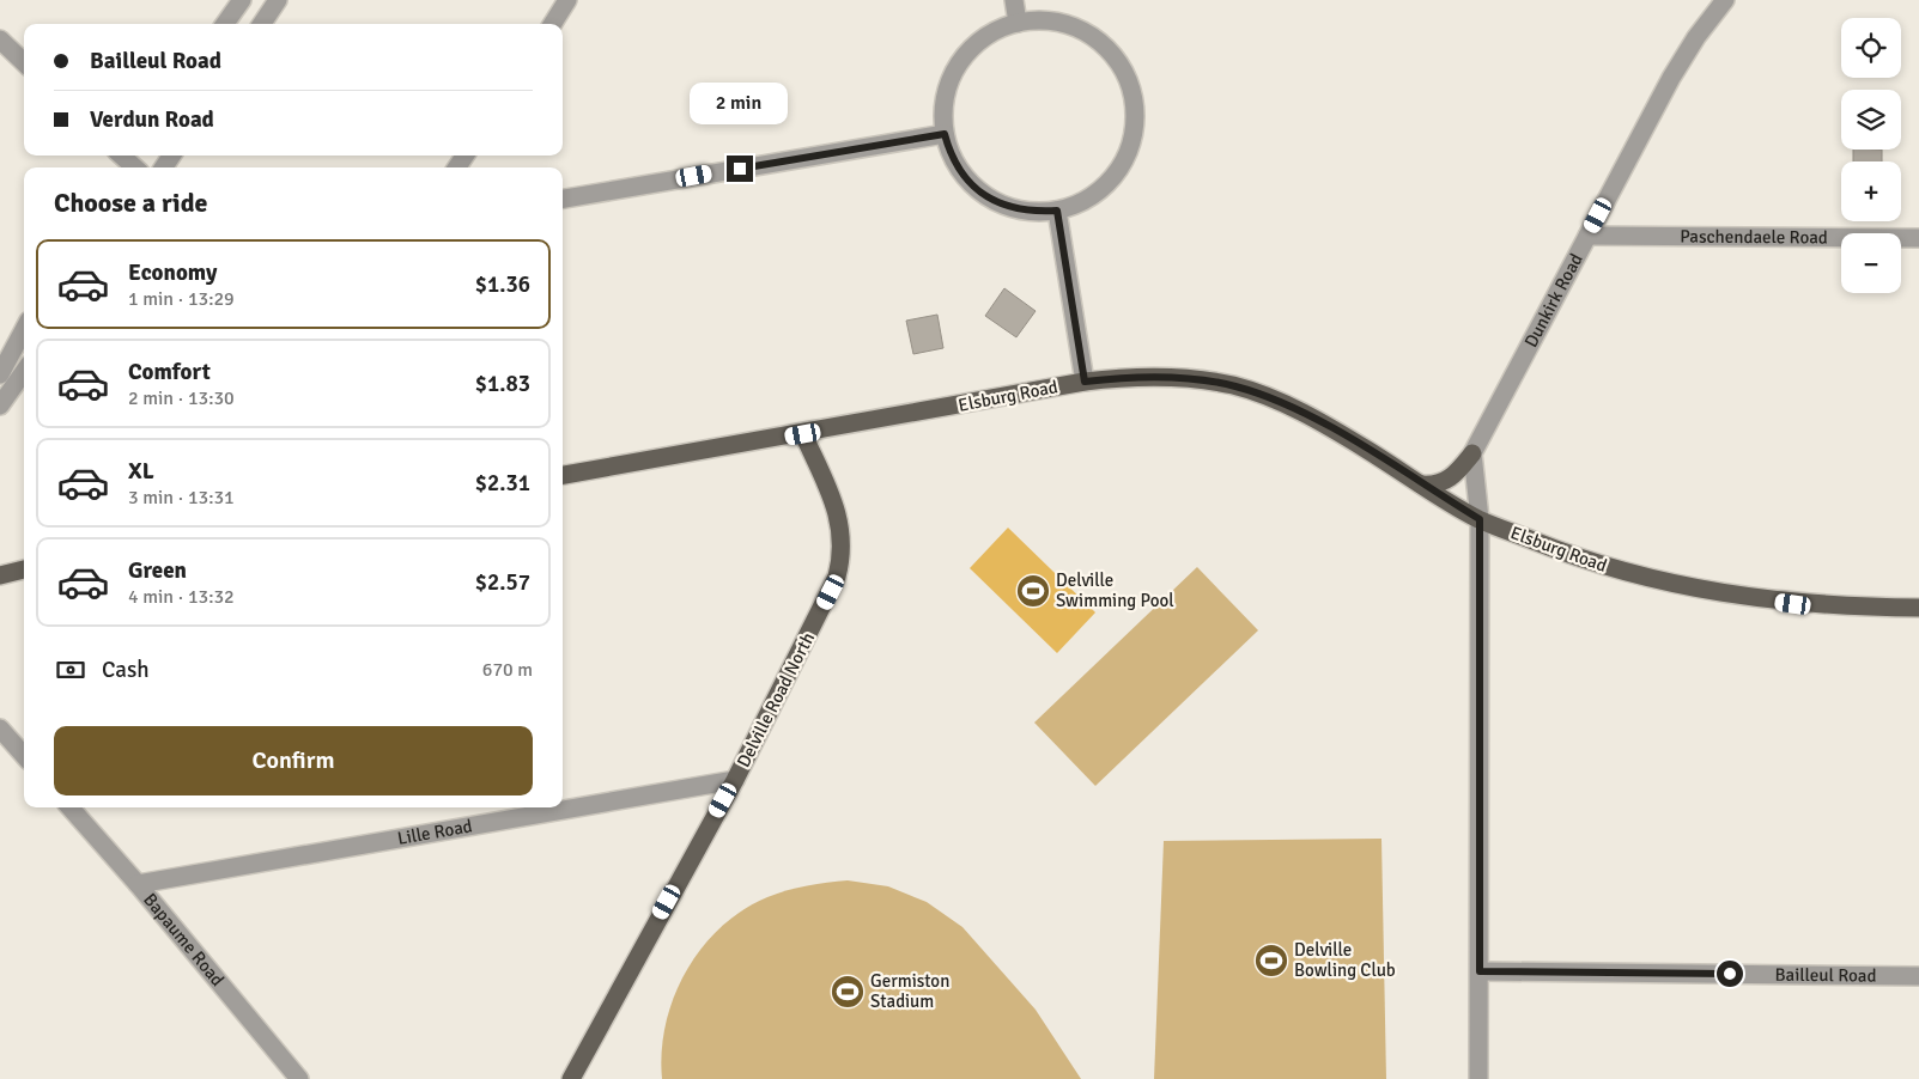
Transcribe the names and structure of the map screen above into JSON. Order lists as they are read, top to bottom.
{
  "streets": {
    "main road": ["Elsburg Road", "Delville Road North"],
    "street": [
      "Paschendaele Road",
      "Dunkirk Road",
      "Lille Road",
      "Bapaume Road",
      "Bailleul Road"
    ]
  },
  "crossings": [
    ["Paschendaele Road", "Dunkirk Road"],
    ["Elsburg Road", "Delville Road North"],
    ["Delville Road North", "Lille Road"],
    ["Lille Road", "Bapaume Road"]
  ],
  "places": {
    "sports": ["Delville Swimming Pool", "Delville Bowling Club", "Germiston Stadium"]
  },
  "page": {
    "map_buttons": ["+", "−"],
    "banner": ["Bailleul Road", "Verdun Road"],
    "bubble": "2 min",
    "heading": "Choose a ride",
    "list": [
      {
        "name": "Economy",
        "note": "1 min · 13:29",
        "value": "$1.36"
      },
      {
        "name": "Comfort",
        "note": "2 min · 13:30",
        "value": "$1.83"
      },
      {
        "name": "XL",
        "note": "3 min · 13:31",
        "value": "$2.31"
      },
      {
        "name": "Green",
        "note": "4 min · 13:32",
        "value": "$2.57"
      }
    ],
    "pay": ["Cash", "670 m"],
    "buttons": "Confirm"
  }
}
